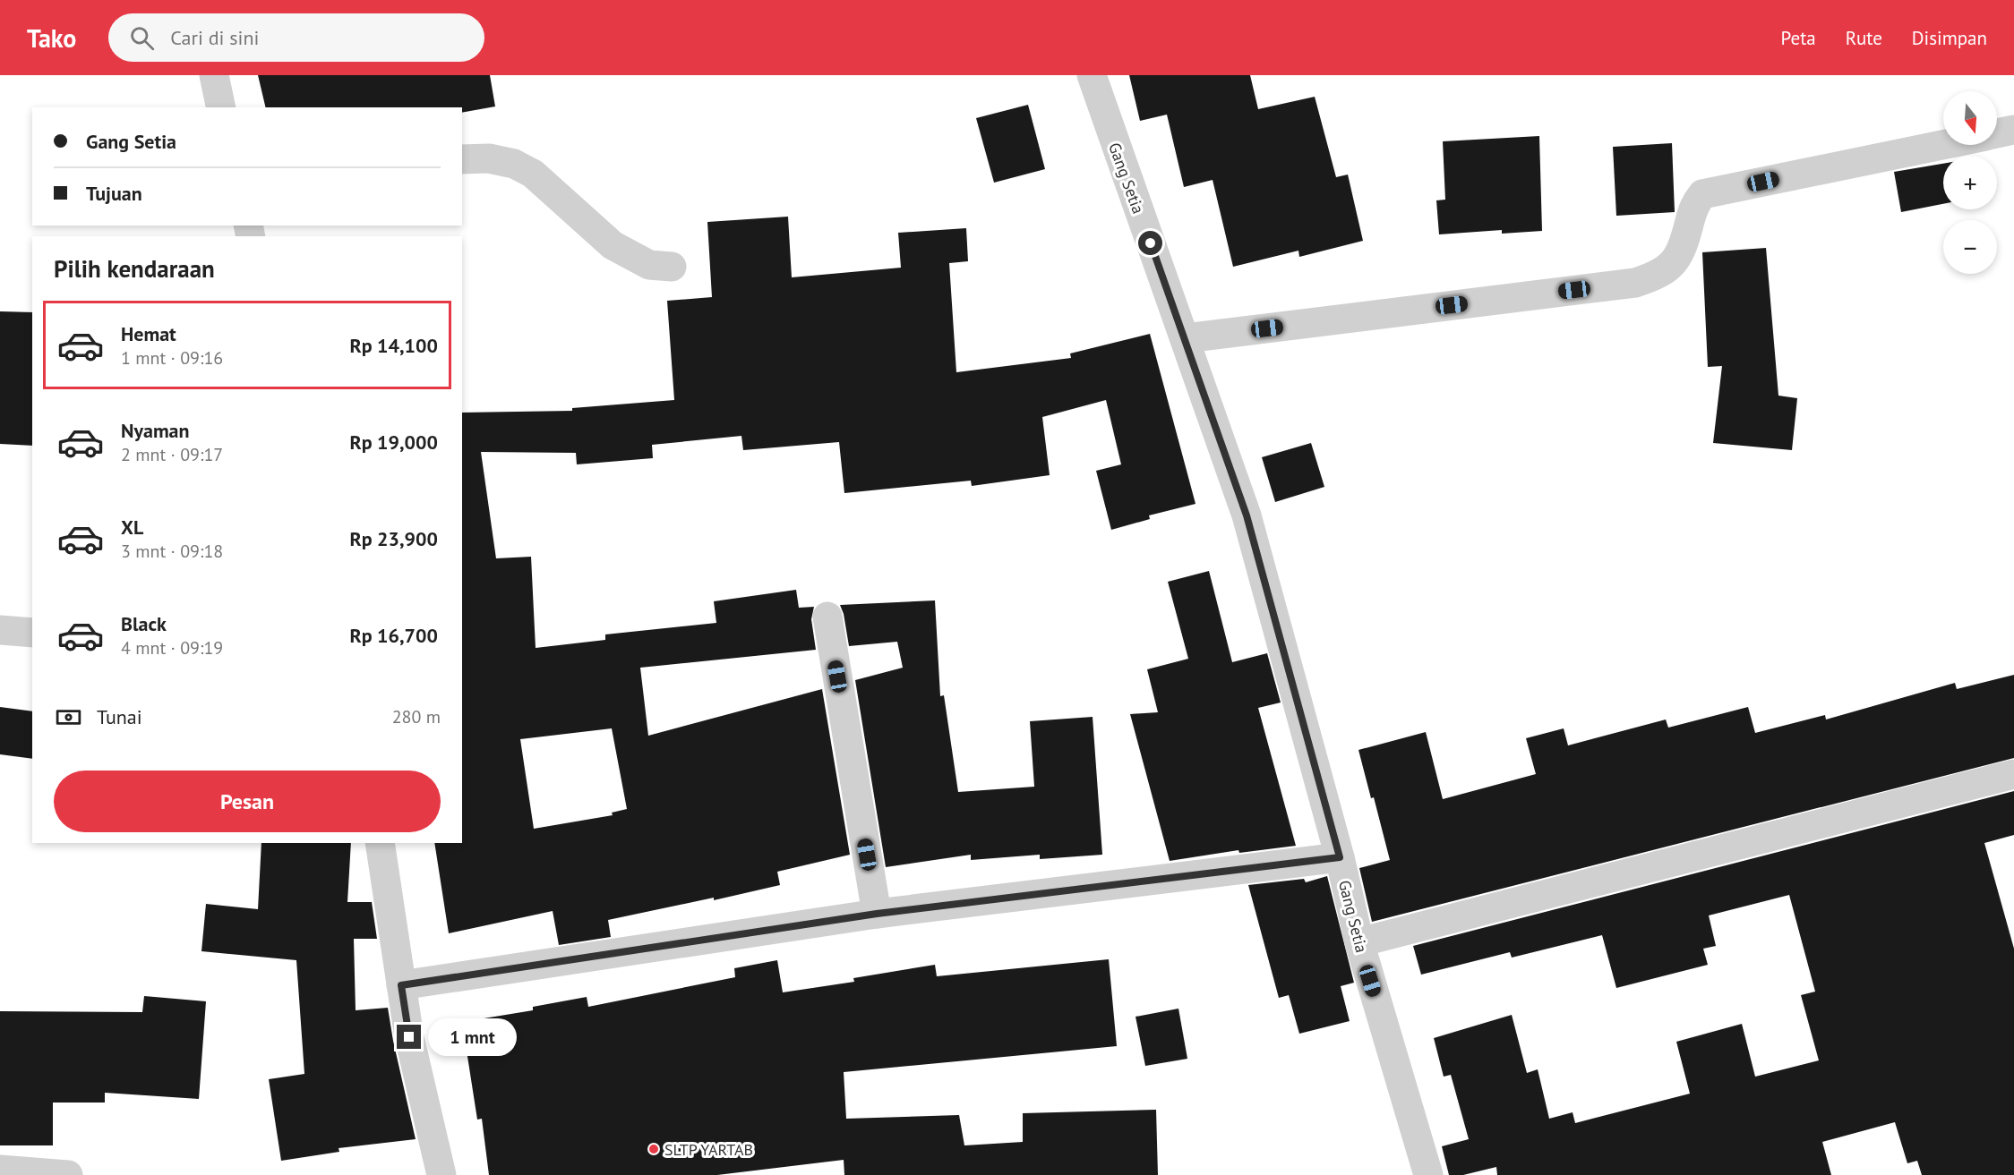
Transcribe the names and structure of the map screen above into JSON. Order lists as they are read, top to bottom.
{
  "streets": {
    "street": ["Gang Setia"]
  },
  "places": ["SLTP YARTAB"],
  "north": "bottom",
  "page": {
    "header": "Tako",
    "search": "Cari di sini",
    "nav": ["Peta", "Rute", "Disimpan"],
    "map_buttons": ["+", "−"],
    "banner": ["Gang Setia", "Tujuan"],
    "heading": "Pilih kendaraan",
    "list": [
      {
        "name": "Hemat",
        "note": "1 mnt · 09:16",
        "value": "Rp 14,100"
      },
      {
        "name": "Nyaman",
        "note": "2 mnt · 09:17",
        "value": "Rp 19,000"
      },
      {
        "name": "XL",
        "note": "3 mnt · 09:18",
        "value": "Rp 23,900"
      },
      {
        "name": "Black",
        "note": "4 mnt · 09:19",
        "value": "Rp 16,700"
      }
    ],
    "pay": ["Tunai", "280 m"],
    "buttons": "Pesan",
    "bubble": "1 mnt"
  }
}
